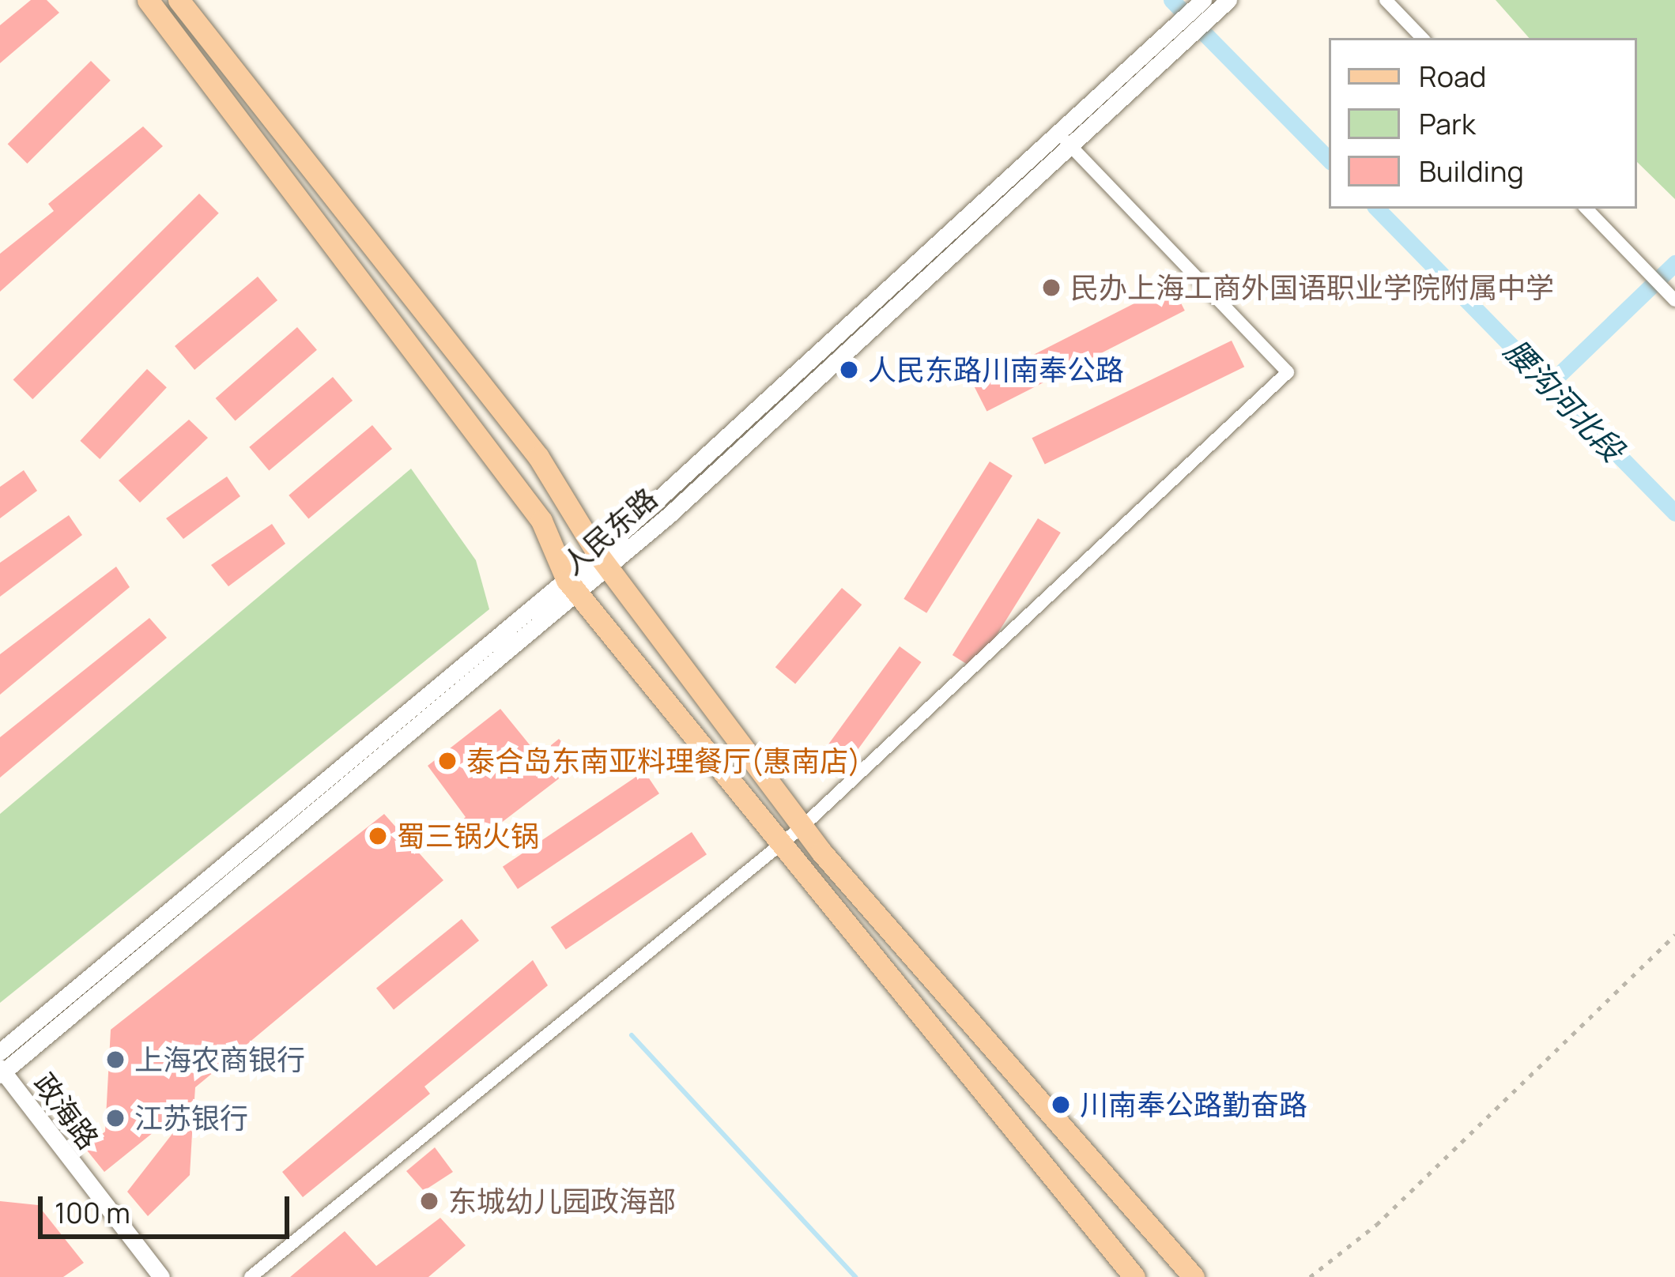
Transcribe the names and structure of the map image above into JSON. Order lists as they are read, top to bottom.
{
  "streets": {
    "street": ["人民东路", "政海路"]
  },
  "crossings": [
    ["人民东路", "政海路"]
  ],
  "water": ["腰沟河北段"],
  "places": [
    "民办上海工商外国语职业学院附属中学",
    "人民东路川南奉公路",
    "泰合岛东南亚料理餐厅(惠南店)",
    "蜀三锅火锅",
    "上海农商银行",
    "川南奉公路勤奋路",
    "江苏银行",
    "东城幼儿园政海部"
  ],
  "legend": ["Road", "Park", "Building"],
  "scale_bar": "100 m"
}
